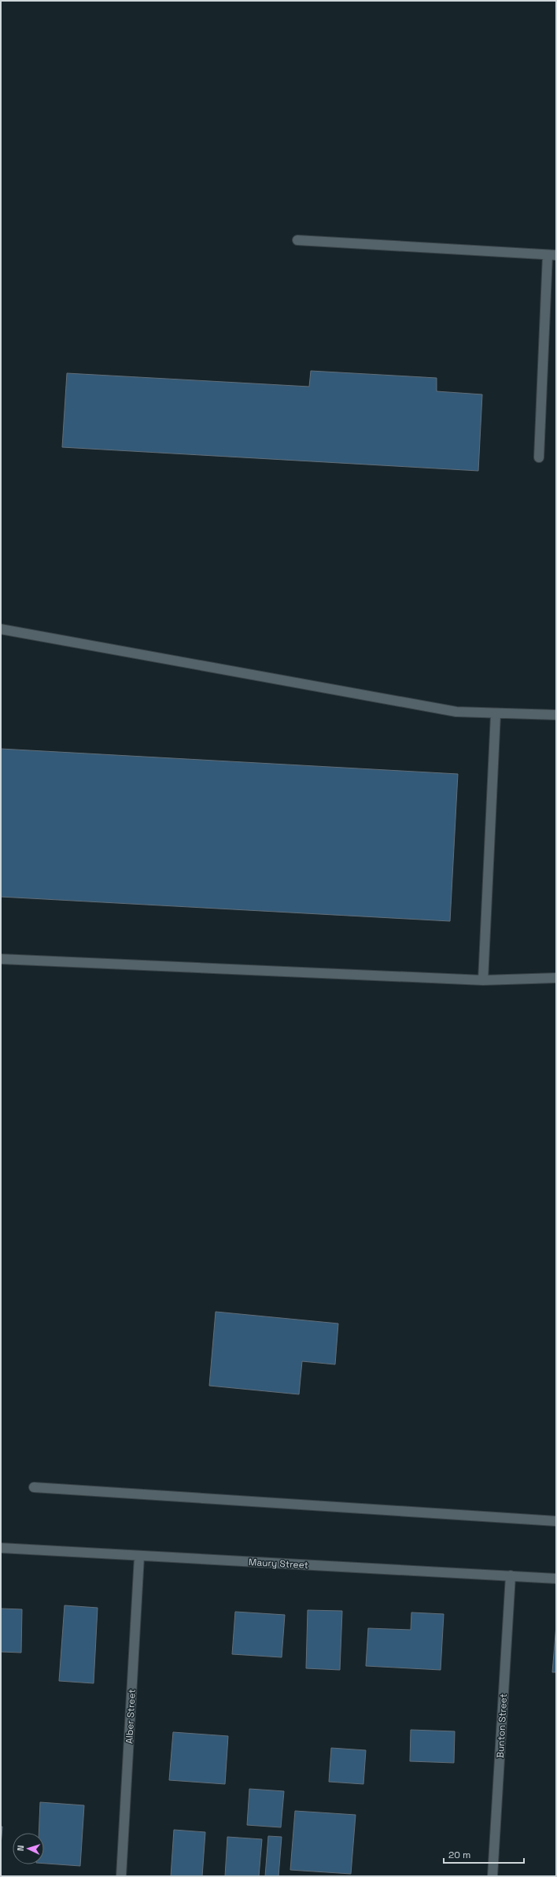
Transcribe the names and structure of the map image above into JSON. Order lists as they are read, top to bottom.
{
  "streets": {
    "street": ["Maury Street", "Alber Street", "Bunton Street"]
  },
  "crossings": [
    ["Maury Street", "Alber Street"],
    ["Maury Street", "Bunton Street"]
  ],
  "scale_bar": "20 m",
  "north": "left"
}
